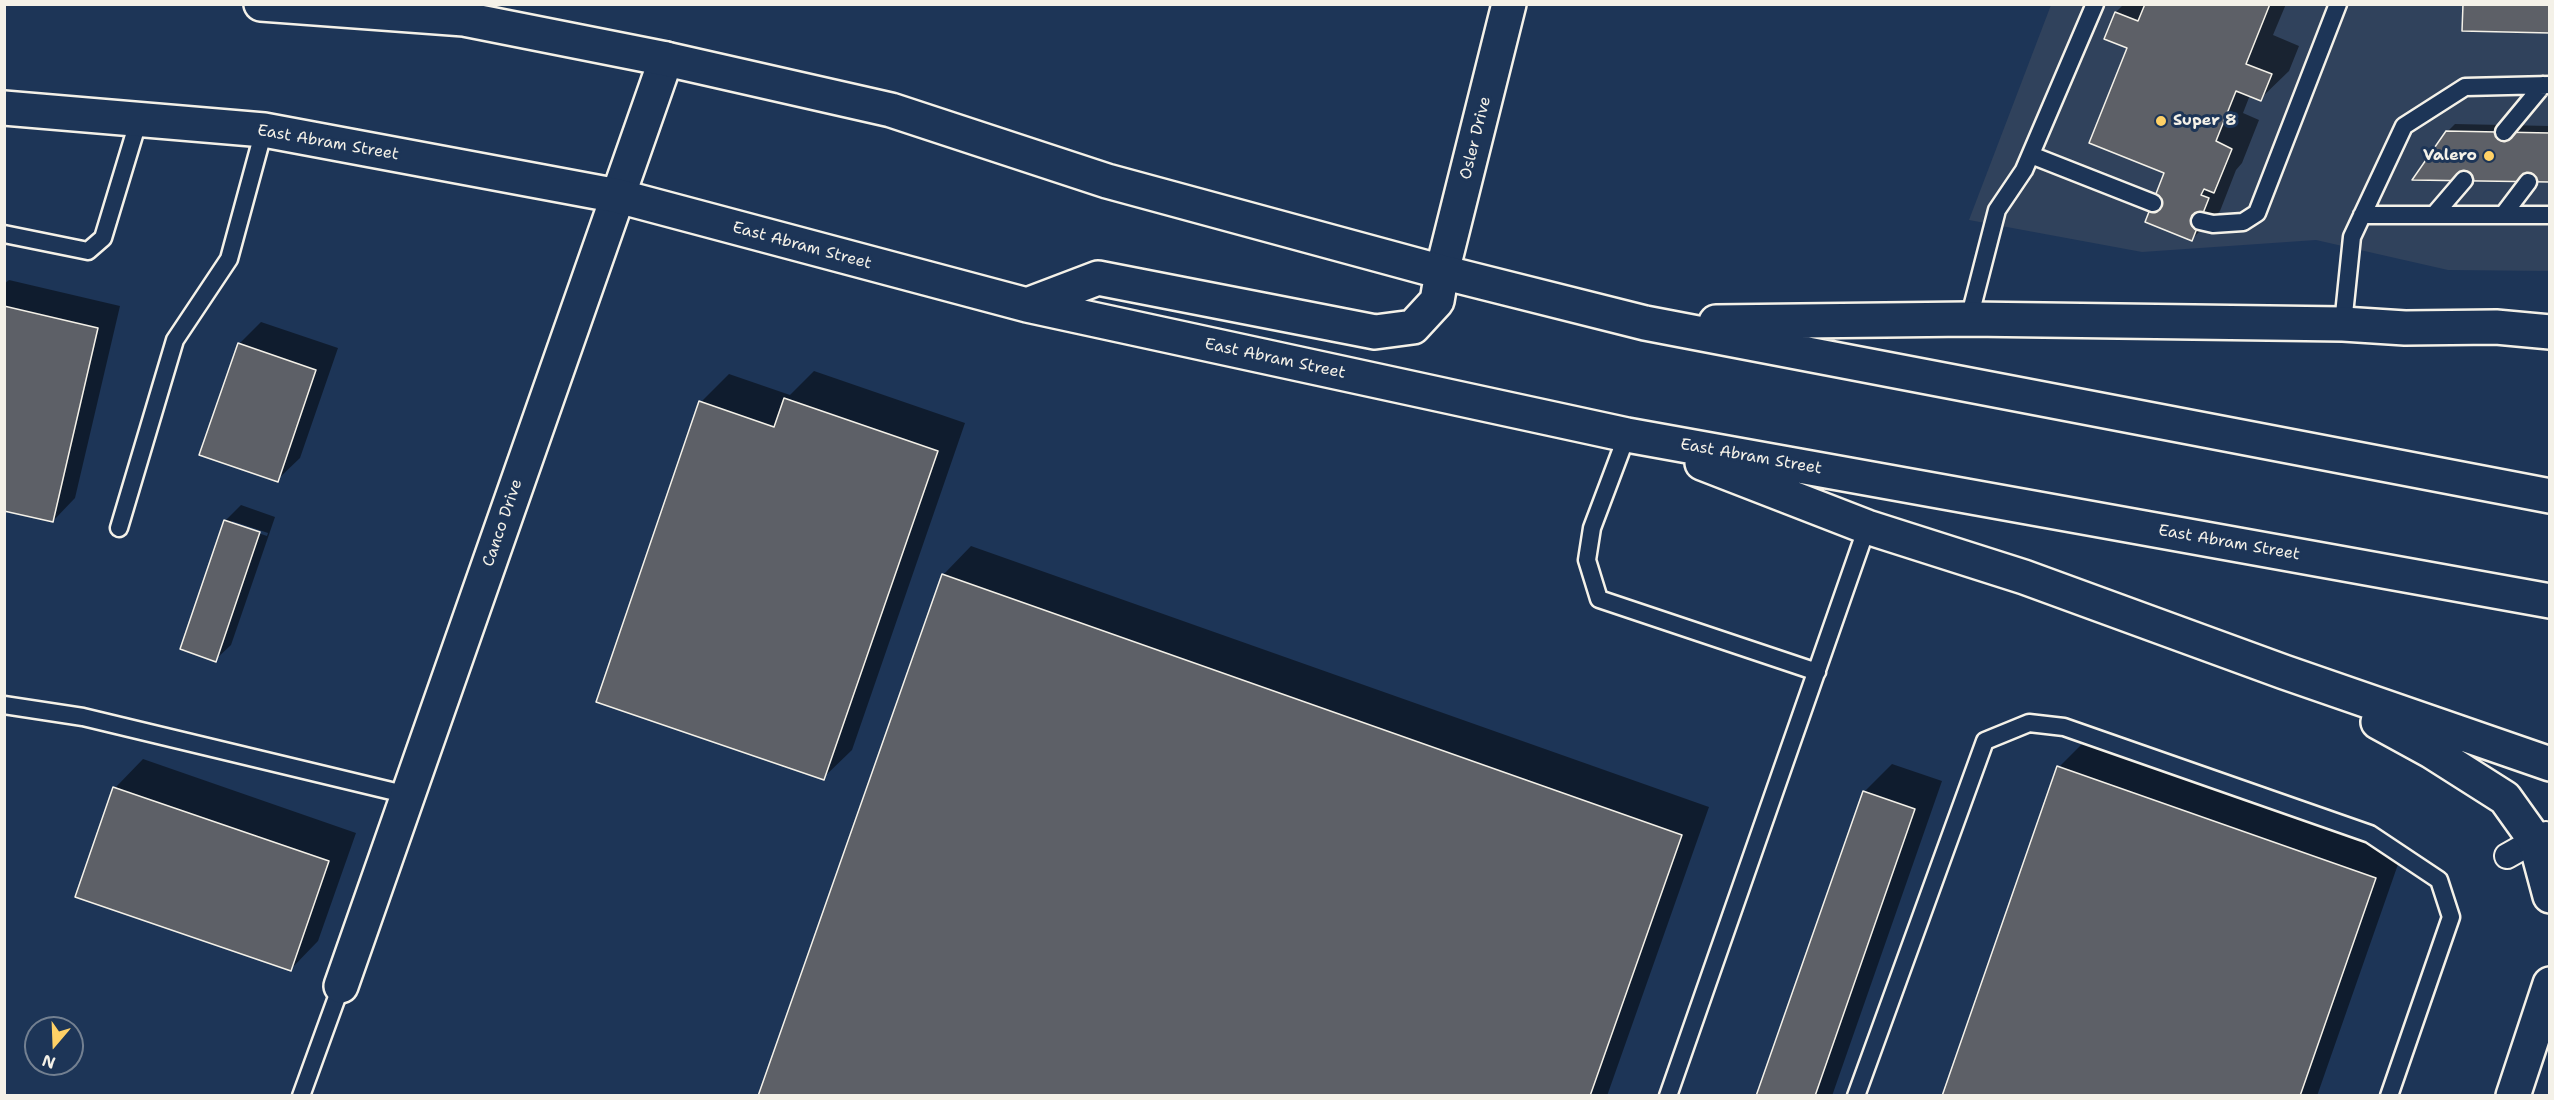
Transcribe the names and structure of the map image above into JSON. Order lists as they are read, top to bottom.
{
  "streets": {
    "main road": ["Osler Drive", "East Abram Street", "Canco Drive"]
  },
  "crossings": [
    ["Osler Drive", "East Abram Street"],
    ["East Abram Street", "Canco Drive"]
  ],
  "places": ["Super 8", "Valero"],
  "north": "bottom"
}
